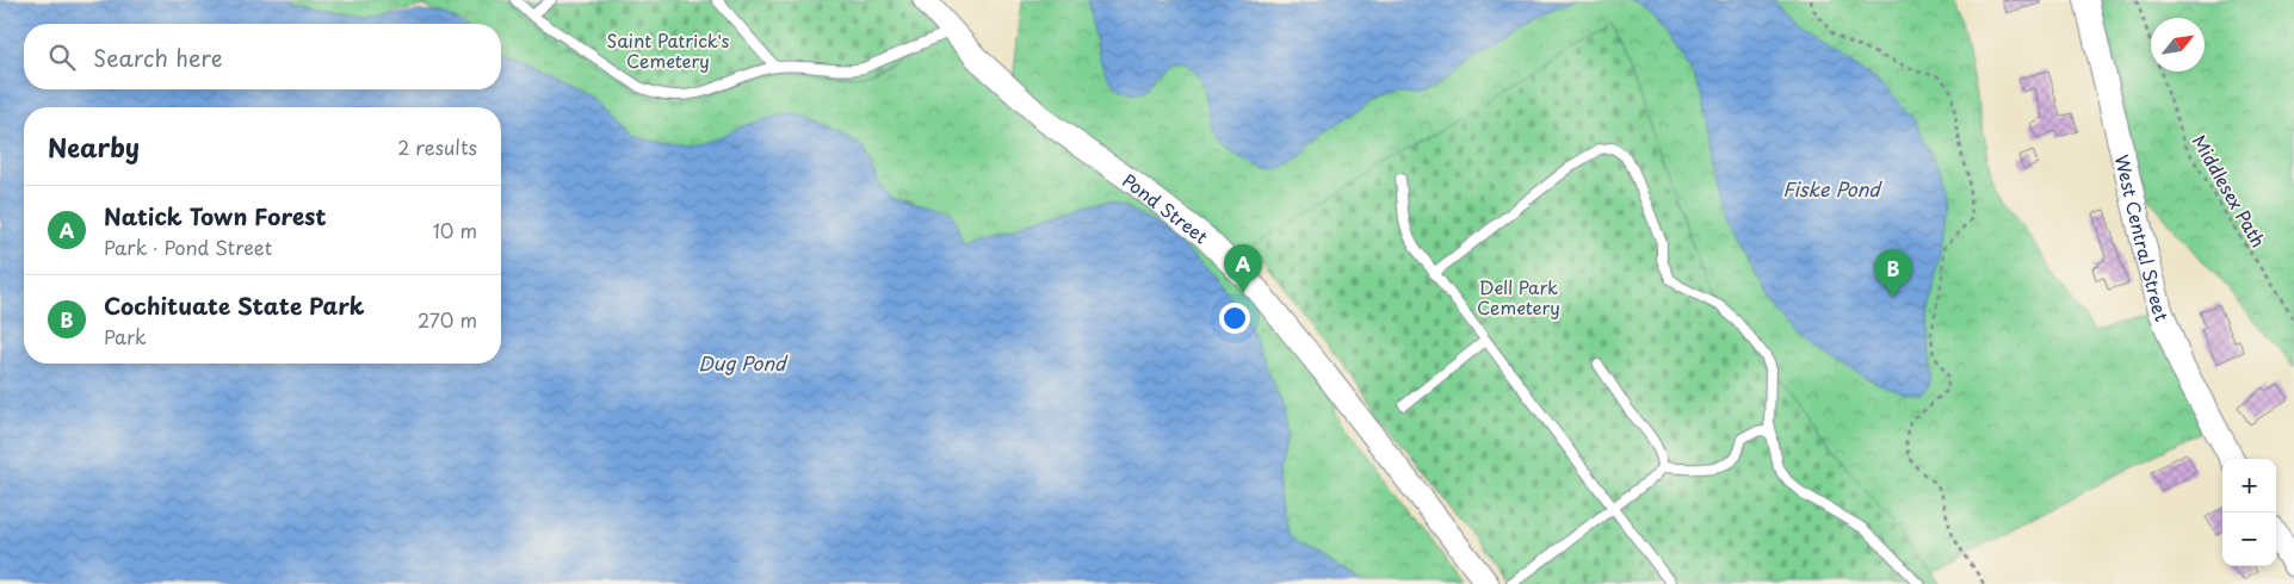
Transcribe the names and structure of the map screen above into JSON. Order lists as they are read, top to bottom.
{
  "streets": {
    "main road": ["West Central Street"],
    "street": ["Pond Street"],
    "path": ["Middlesex Path"]
  },
  "water": ["Fiske Pond", "Dug Pond"],
  "parks": ["Saint Patrick's Cemetery", "Dell Park Cemetery"],
  "north": "top right",
  "page": {
    "search": "Search here",
    "heading": ["Nearby", "2 results"],
    "list": [
      {
        "mark": "A",
        "name": "Natick Town Forest",
        "note": "Park · Pond Street",
        "value": "10 m"
      },
      {
        "mark": "B",
        "name": "Cochituate State Park",
        "note": "Park",
        "value": "270 m"
      }
    ],
    "pins": ["A", "B"],
    "map_buttons": ["+", "−"]
  }
}
